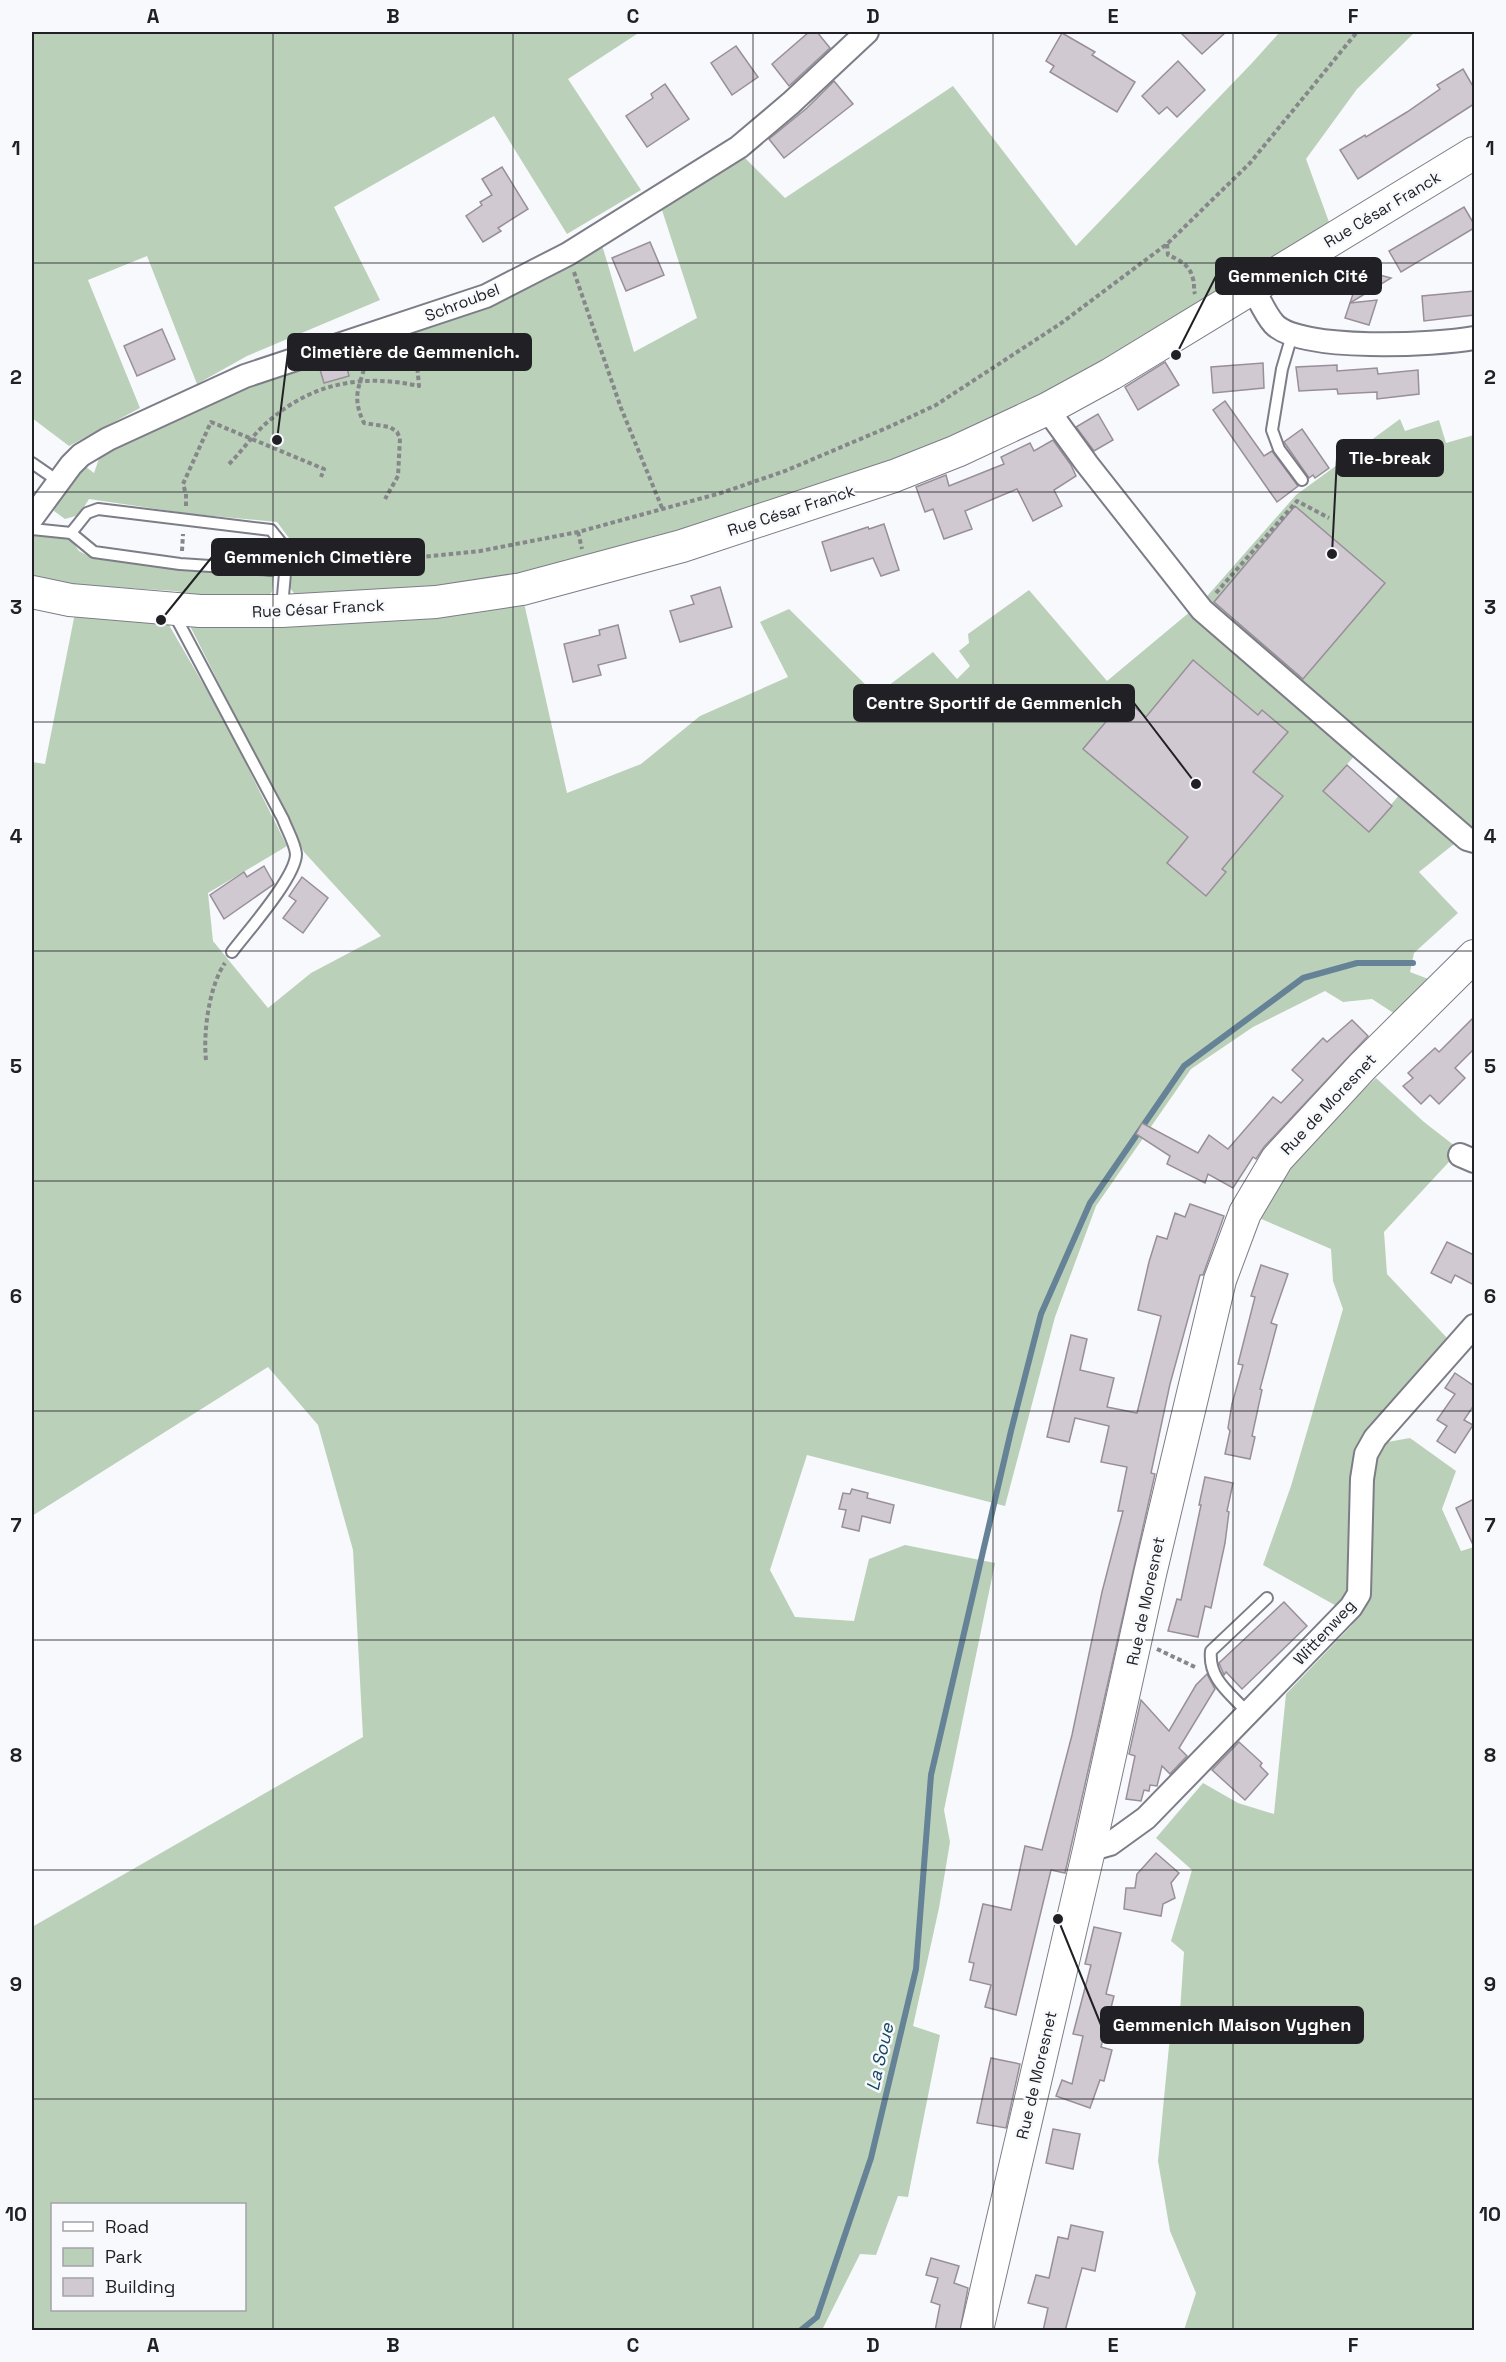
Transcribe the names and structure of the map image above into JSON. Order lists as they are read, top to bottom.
{
  "streets": {
    "main road": ["Rue César Franck", "Rue de Moresnet"],
    "street": ["Schroubel", "Wittenweg"]
  },
  "crossings": [
    ["Rue de Moresnet", "Wittenweg"]
  ],
  "water": ["La Soue"],
  "places": [
    "Gemmenich Cité",
    "Cimetière de Gemmenich.",
    "Tie-break",
    "Gemmenich Cimetière",
    "Centre Sportif de Gemmenich",
    "Gemmenich Maison Vyghen"
  ],
  "legend": ["Road", "Park", "Building"],
  "grid": {
    "columns": [
      "A",
      "B",
      "C",
      "D",
      "E",
      "F"
    ],
    "rows": [
      "1",
      "2",
      "3",
      "4",
      "5",
      "6",
      "7",
      "8",
      "9",
      "10"
    ]
  }
}
